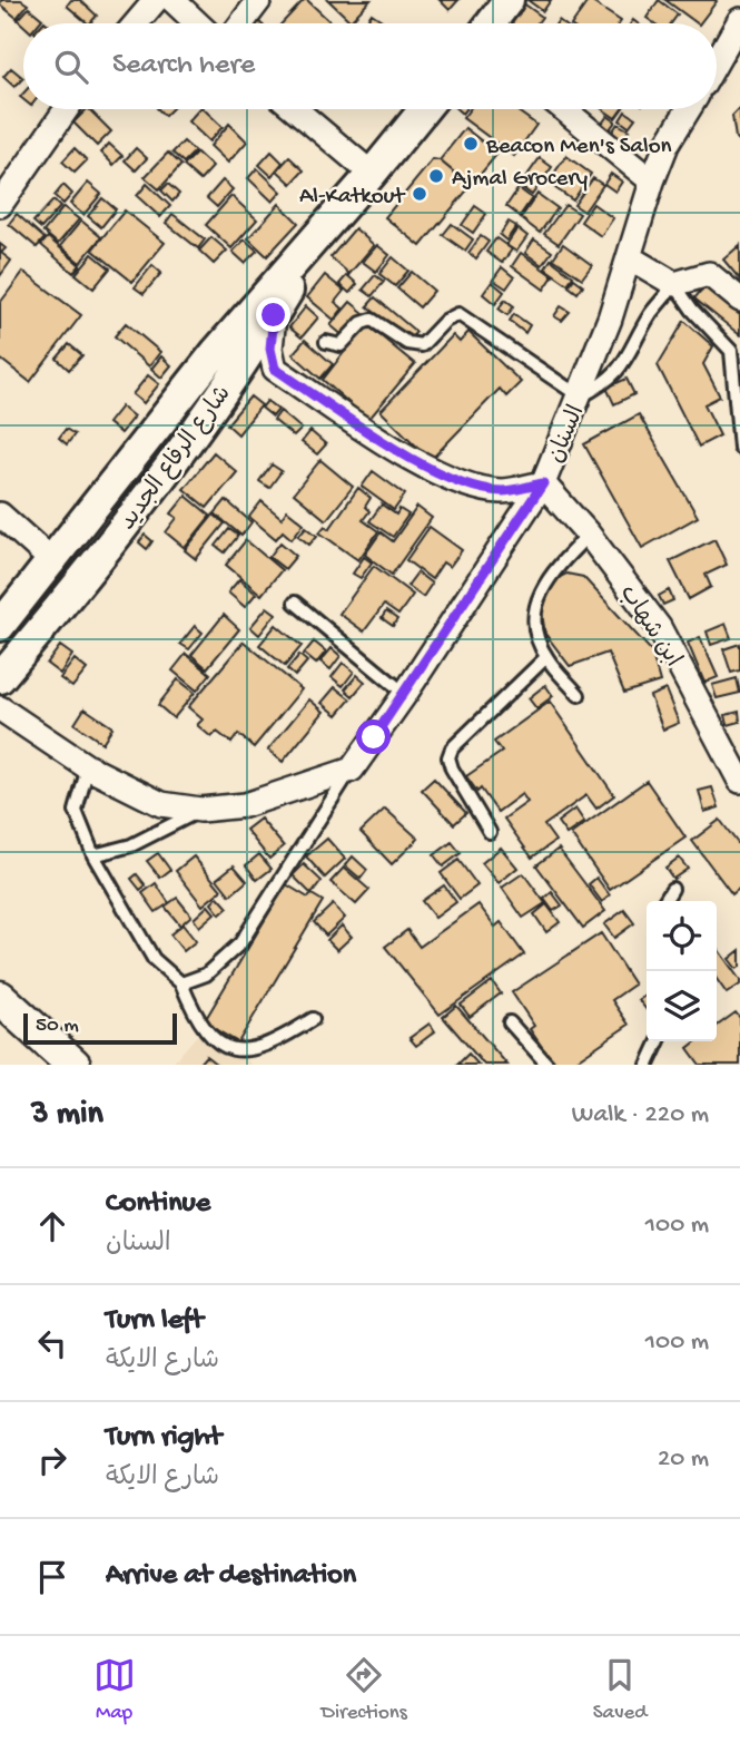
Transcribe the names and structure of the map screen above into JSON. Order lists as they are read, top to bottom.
{
  "streets": {
    "street": ["السنان", "شارع الرفاع الجديد", "ابن شهاب"]
  },
  "crossings": [
    ["السنان", "ابن شهاب"]
  ],
  "places": ["Beacon Men's Salon", "Ajmal Grocery", "Al-Katkout"],
  "scale_bar": "50 m",
  "page": {
    "search": "Search here",
    "scale": "50 m",
    "heading": ["3 min", "Walk · 220 m"],
    "list": [
      ["Continue", "السنان", "100 m"],
      ["Turn left", "شارع الايكة", "100 m"],
      ["Turn right", "شارع الايكة", "20 m"],
      "Arrive at destination"
    ],
    "nav": ["Map", "Directions", "Saved"]
  }
}
